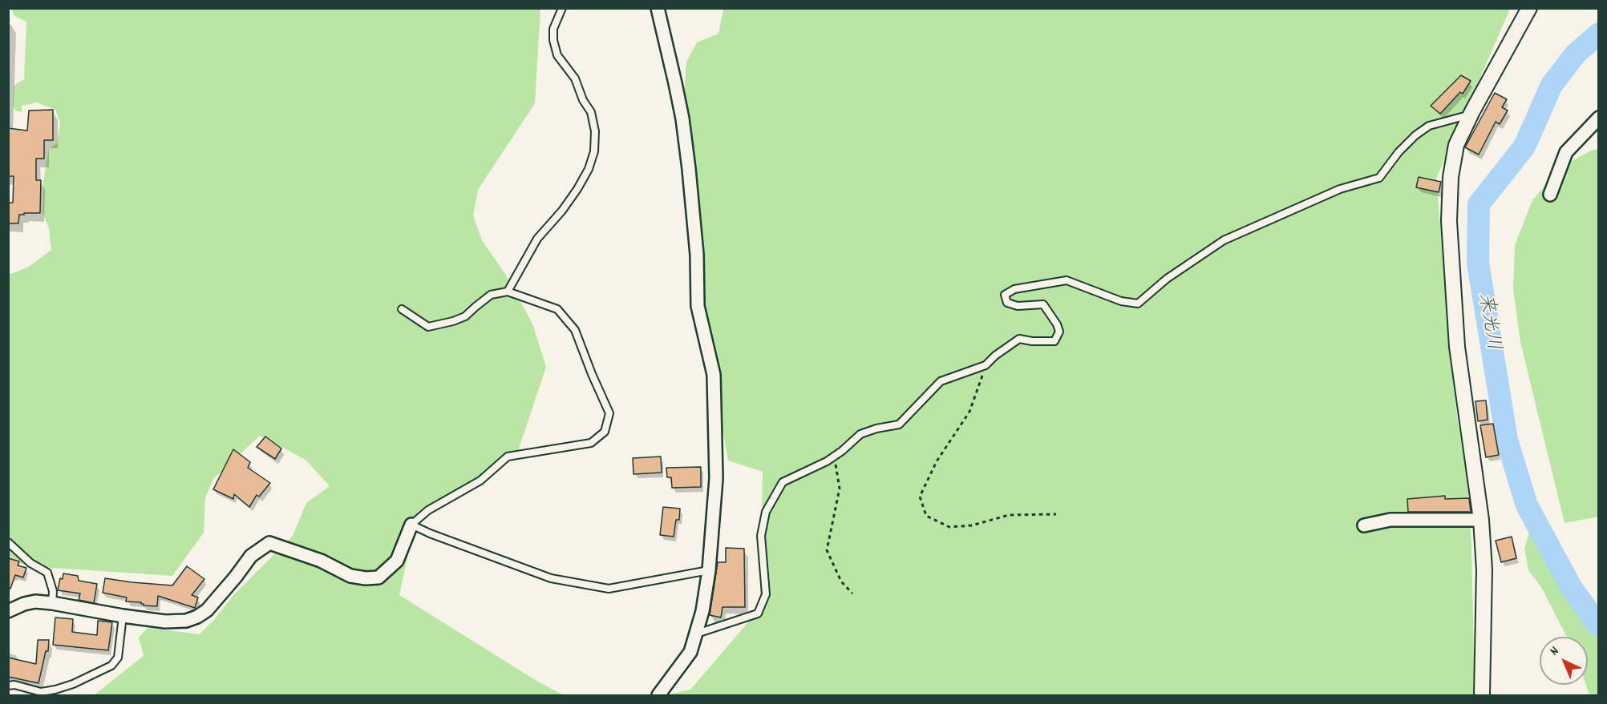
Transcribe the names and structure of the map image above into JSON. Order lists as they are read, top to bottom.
{
  "water": ["来光川"],
  "north": "top left"
}
